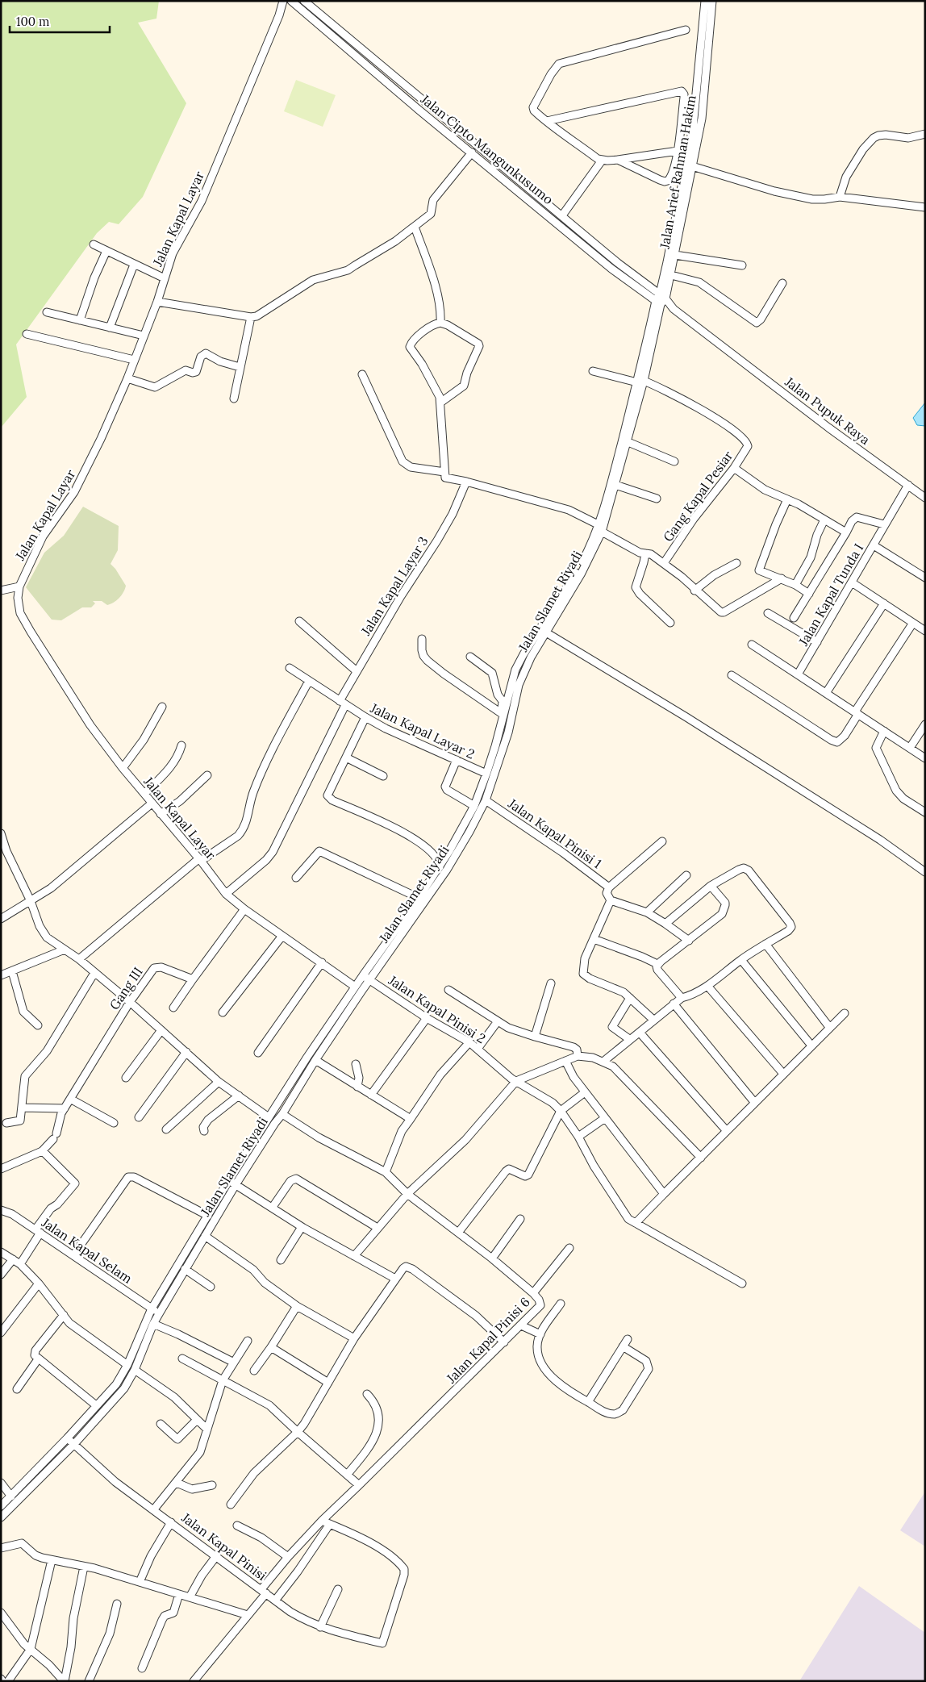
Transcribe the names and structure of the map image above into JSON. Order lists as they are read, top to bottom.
{
  "streets": {
    "street": [
      "Jalan Cipto Mangunkusumo",
      "Jalan Arief Rahman Hakim",
      "Jalan Kapal Layar",
      "Jalan Pupuk Raya",
      "Gang Kapal Pesiar",
      "Jalan Kapal Layar 3",
      "Jalan Kapal Tunda I",
      "Jalan Slamet Riyadi",
      "Jalan Kapal Layar 2",
      "Jalan Kapal Pinisi 1",
      "Gang III",
      "Jalan Kapal Pinisi 2",
      "Jalan Kapal Selam",
      "Jalan Kapal Pinisi 6",
      "Jalan Kapal Pinisi"
    ]
  },
  "crossings": [
    ["Jalan Cipto Mangunkusumo", "Jalan Arief Rahman Hakim"],
    ["Jalan Cipto Mangunkusumo", "Jalan Pupuk Raya"],
    ["Jalan Cipto Mangunkusumo", "Jalan Slamet Riyadi"],
    ["Jalan Arief Rahman Hakim", "Jalan Slamet Riyadi"],
    ["Jalan Kapal Layar", "Jalan Kapal Layar 3"],
    ["Jalan Kapal Layar", "Jalan Slamet Riyadi"],
    ["Jalan Pupuk Raya", "Jalan Kapal Tunda I"],
    ["Gang Kapal Pesiar", "Jalan Slamet Riyadi"],
    ["Jalan Kapal Layar 3", "Jalan Kapal Layar 2"],
    ["Jalan Slamet Riyadi", "Jalan Kapal Layar 2"],
    ["Jalan Slamet Riyadi", "Jalan Kapal Pinisi 1"],
    ["Jalan Slamet Riyadi", "Jalan Kapal Pinisi 2"],
    ["Jalan Slamet Riyadi", "Jalan Kapal Selam"],
    ["Jalan Slamet Riyadi", "Jalan Kapal Pinisi 6"],
    ["Jalan Slamet Riyadi", "Jalan Kapal Pinisi"],
    ["Jalan Kapal Pinisi 6", "Jalan Kapal Pinisi"]
  ],
  "scale_bar": "100 m"
}
